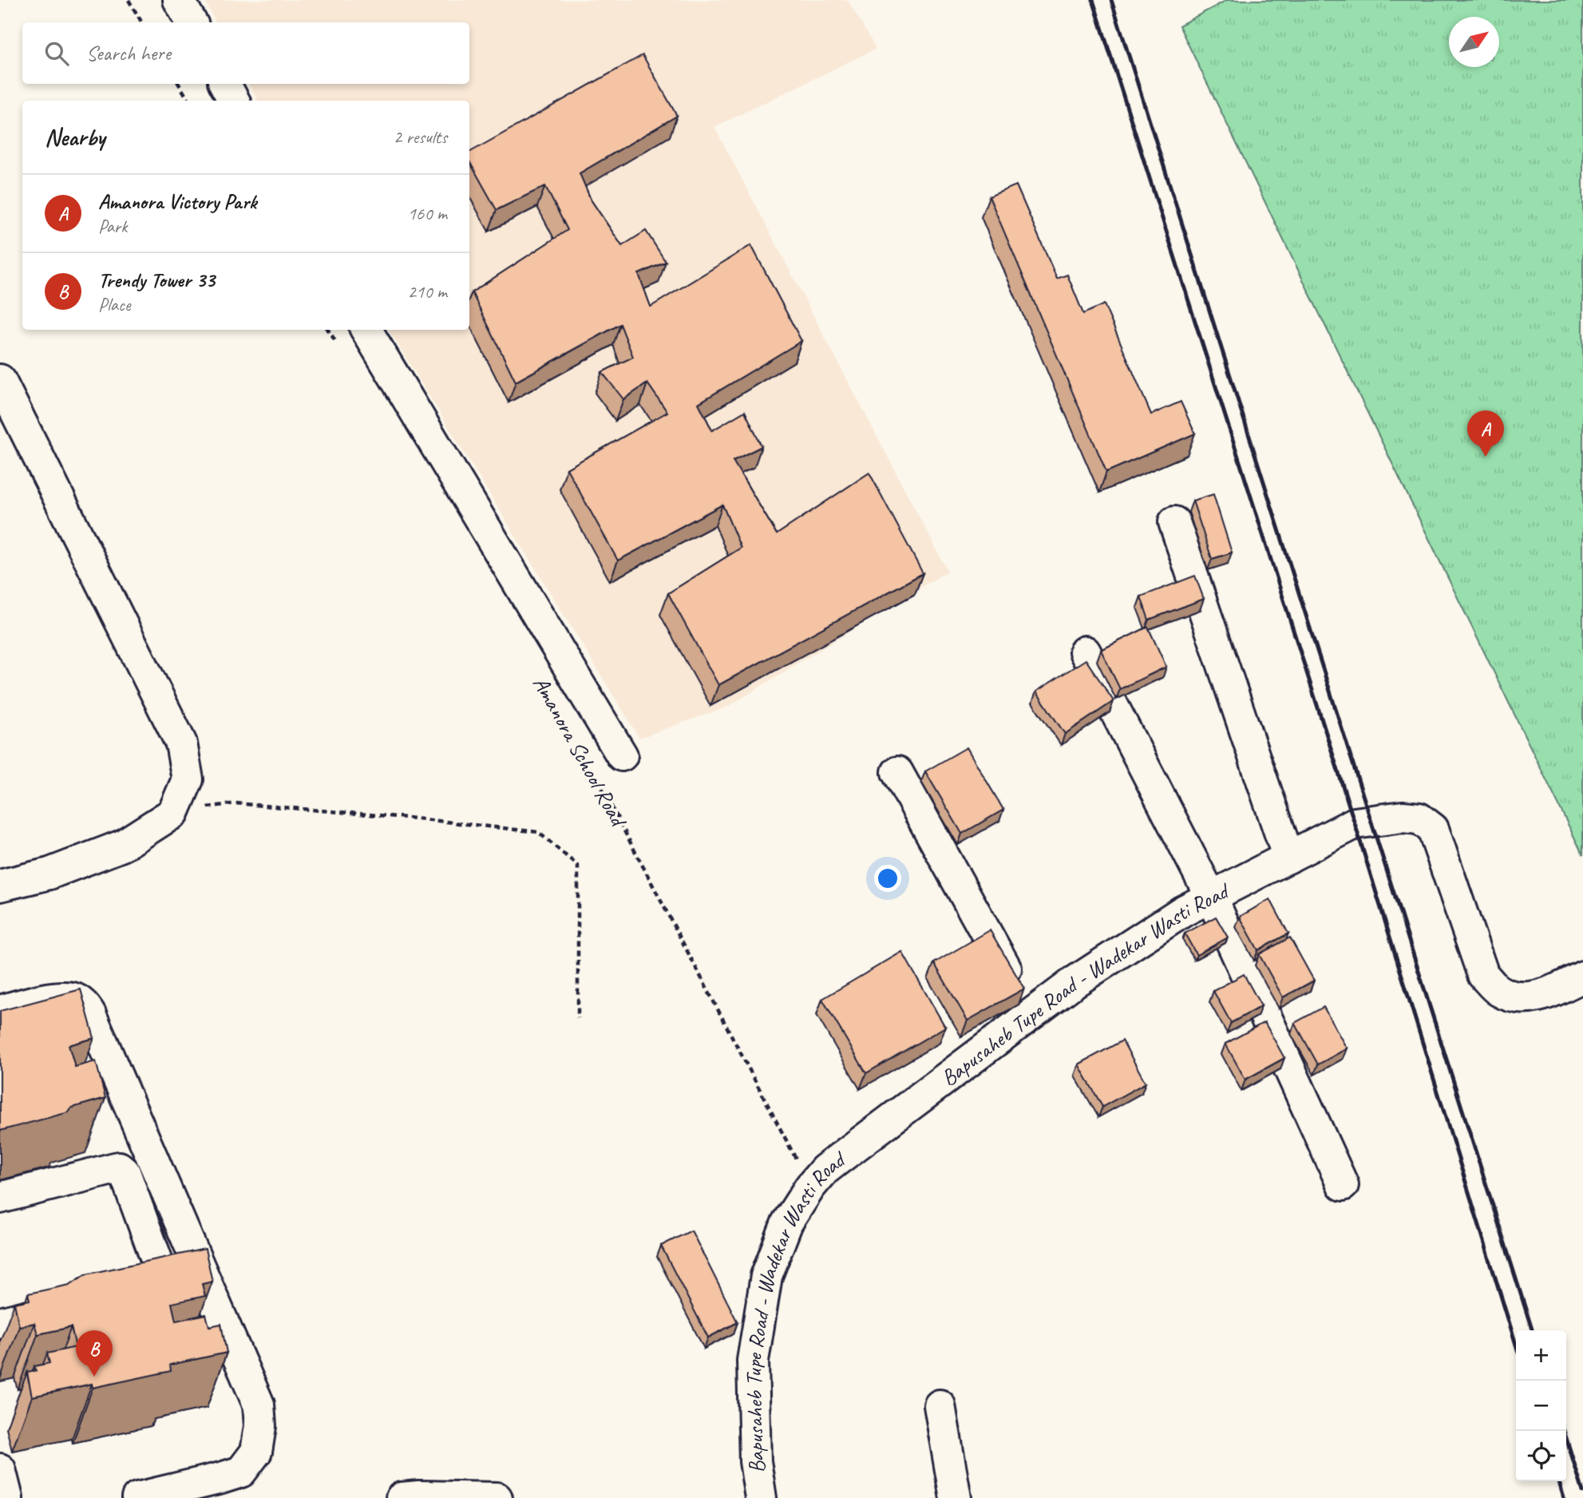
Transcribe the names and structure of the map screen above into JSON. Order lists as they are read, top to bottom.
{
  "streets": {
    "street": ["Amanora School Road", "Bapusaheb Tupe Road - Wadekar Wasti Road"]
  },
  "crossings": [
    ["Amanora School Road", "Bapusaheb Tupe Road - Wadekar Wasti Road"]
  ],
  "north": "top right",
  "page": {
    "search": "Search here",
    "heading": ["Nearby", "2 results"],
    "list": [
      {
        "mark": "A",
        "name": "Amanora Victory Park",
        "note": "Park",
        "value": "160 m"
      },
      {
        "mark": "B",
        "name": "Trendy Tower 33",
        "note": "Place",
        "value": "210 m"
      }
    ],
    "pins": ["A", "B"],
    "map_buttons": ["+", "−"]
  }
}
